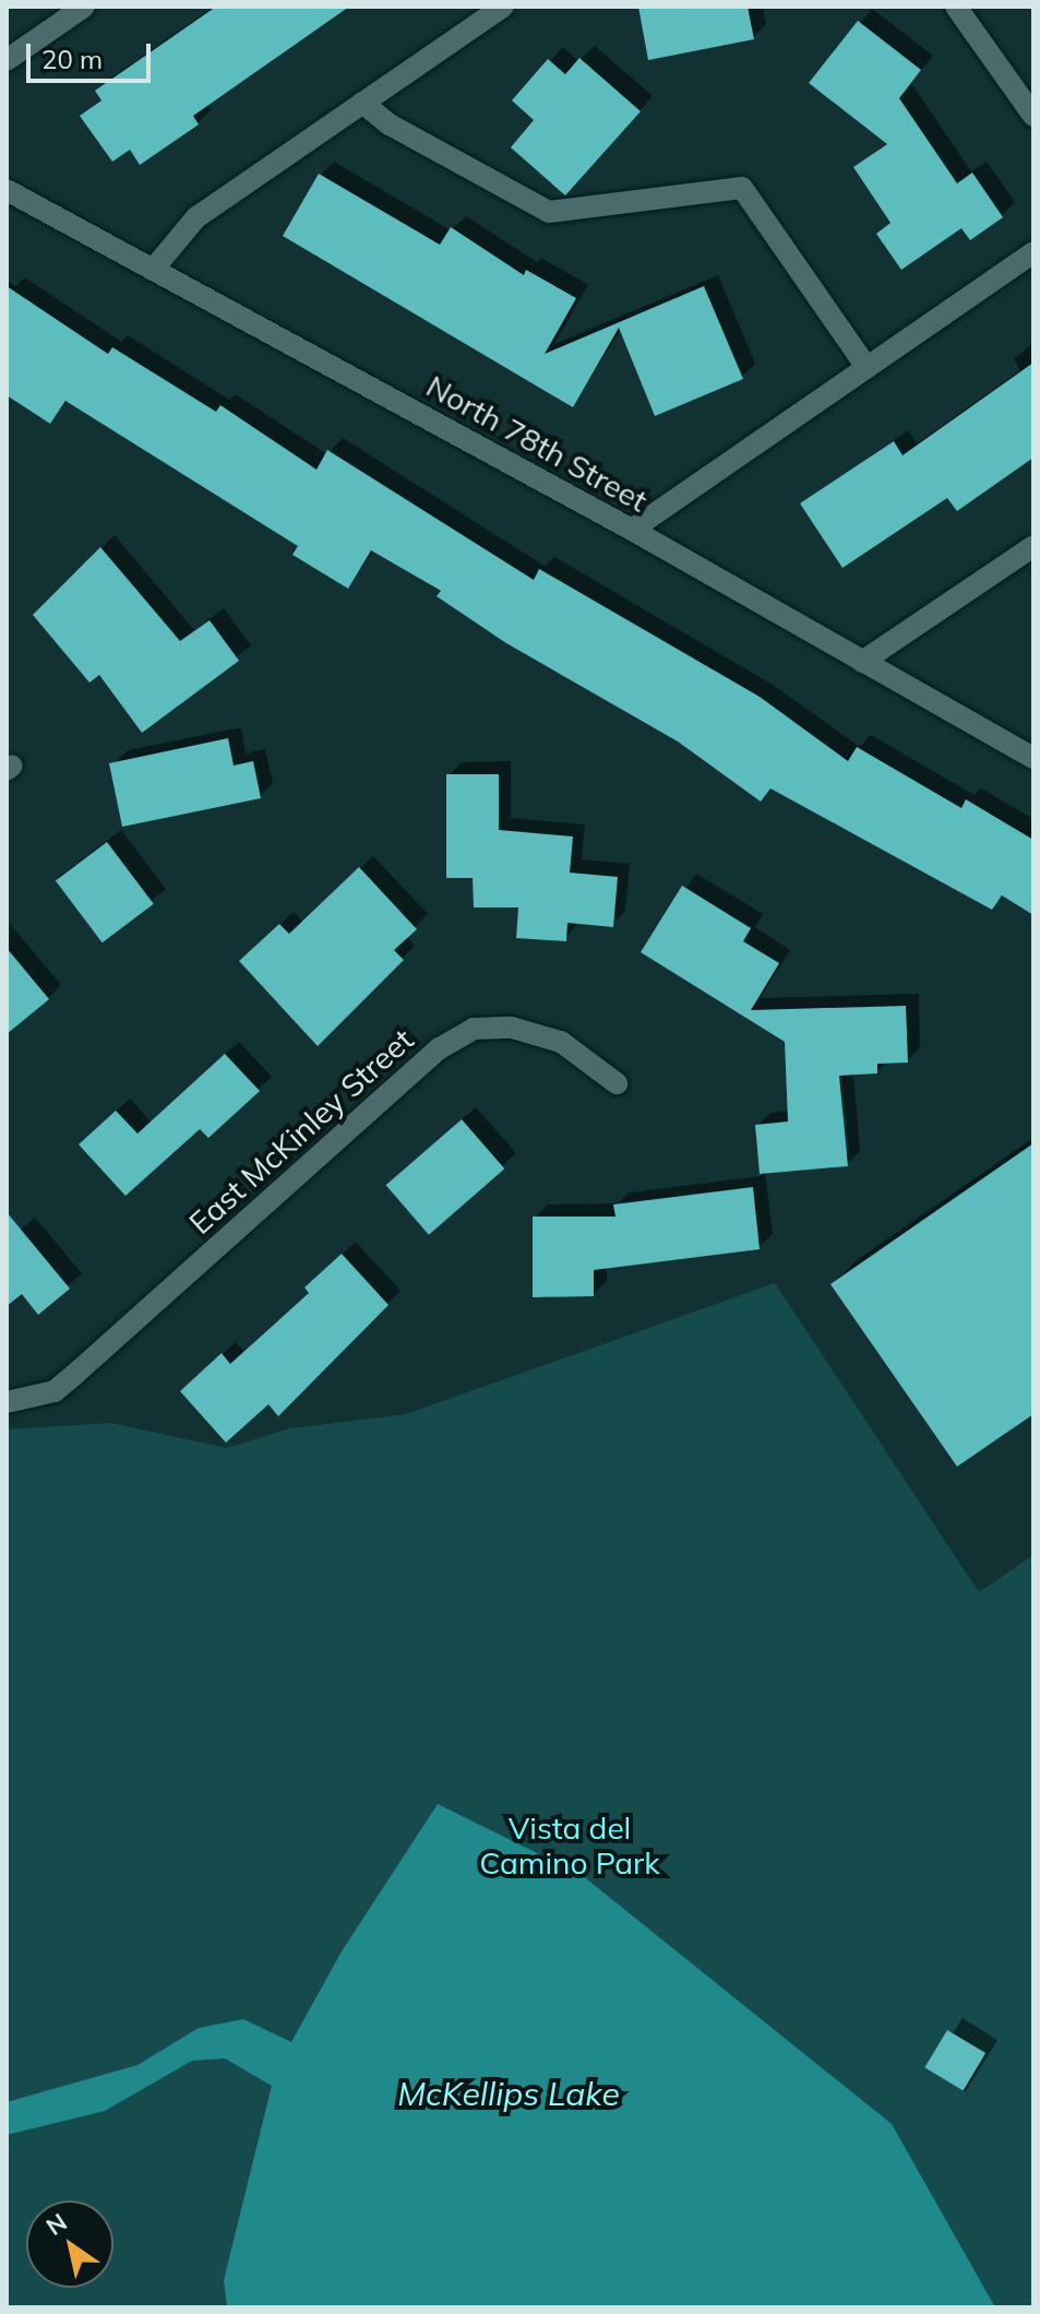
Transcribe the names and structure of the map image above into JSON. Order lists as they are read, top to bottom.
{
  "streets": {
    "street": ["North 78th Street", "East McKinley Street"]
  },
  "water": ["McKellips Lake"],
  "parks": ["Vista del Camino Park"],
  "scale_bar": "20 m",
  "north": "top left"
}
